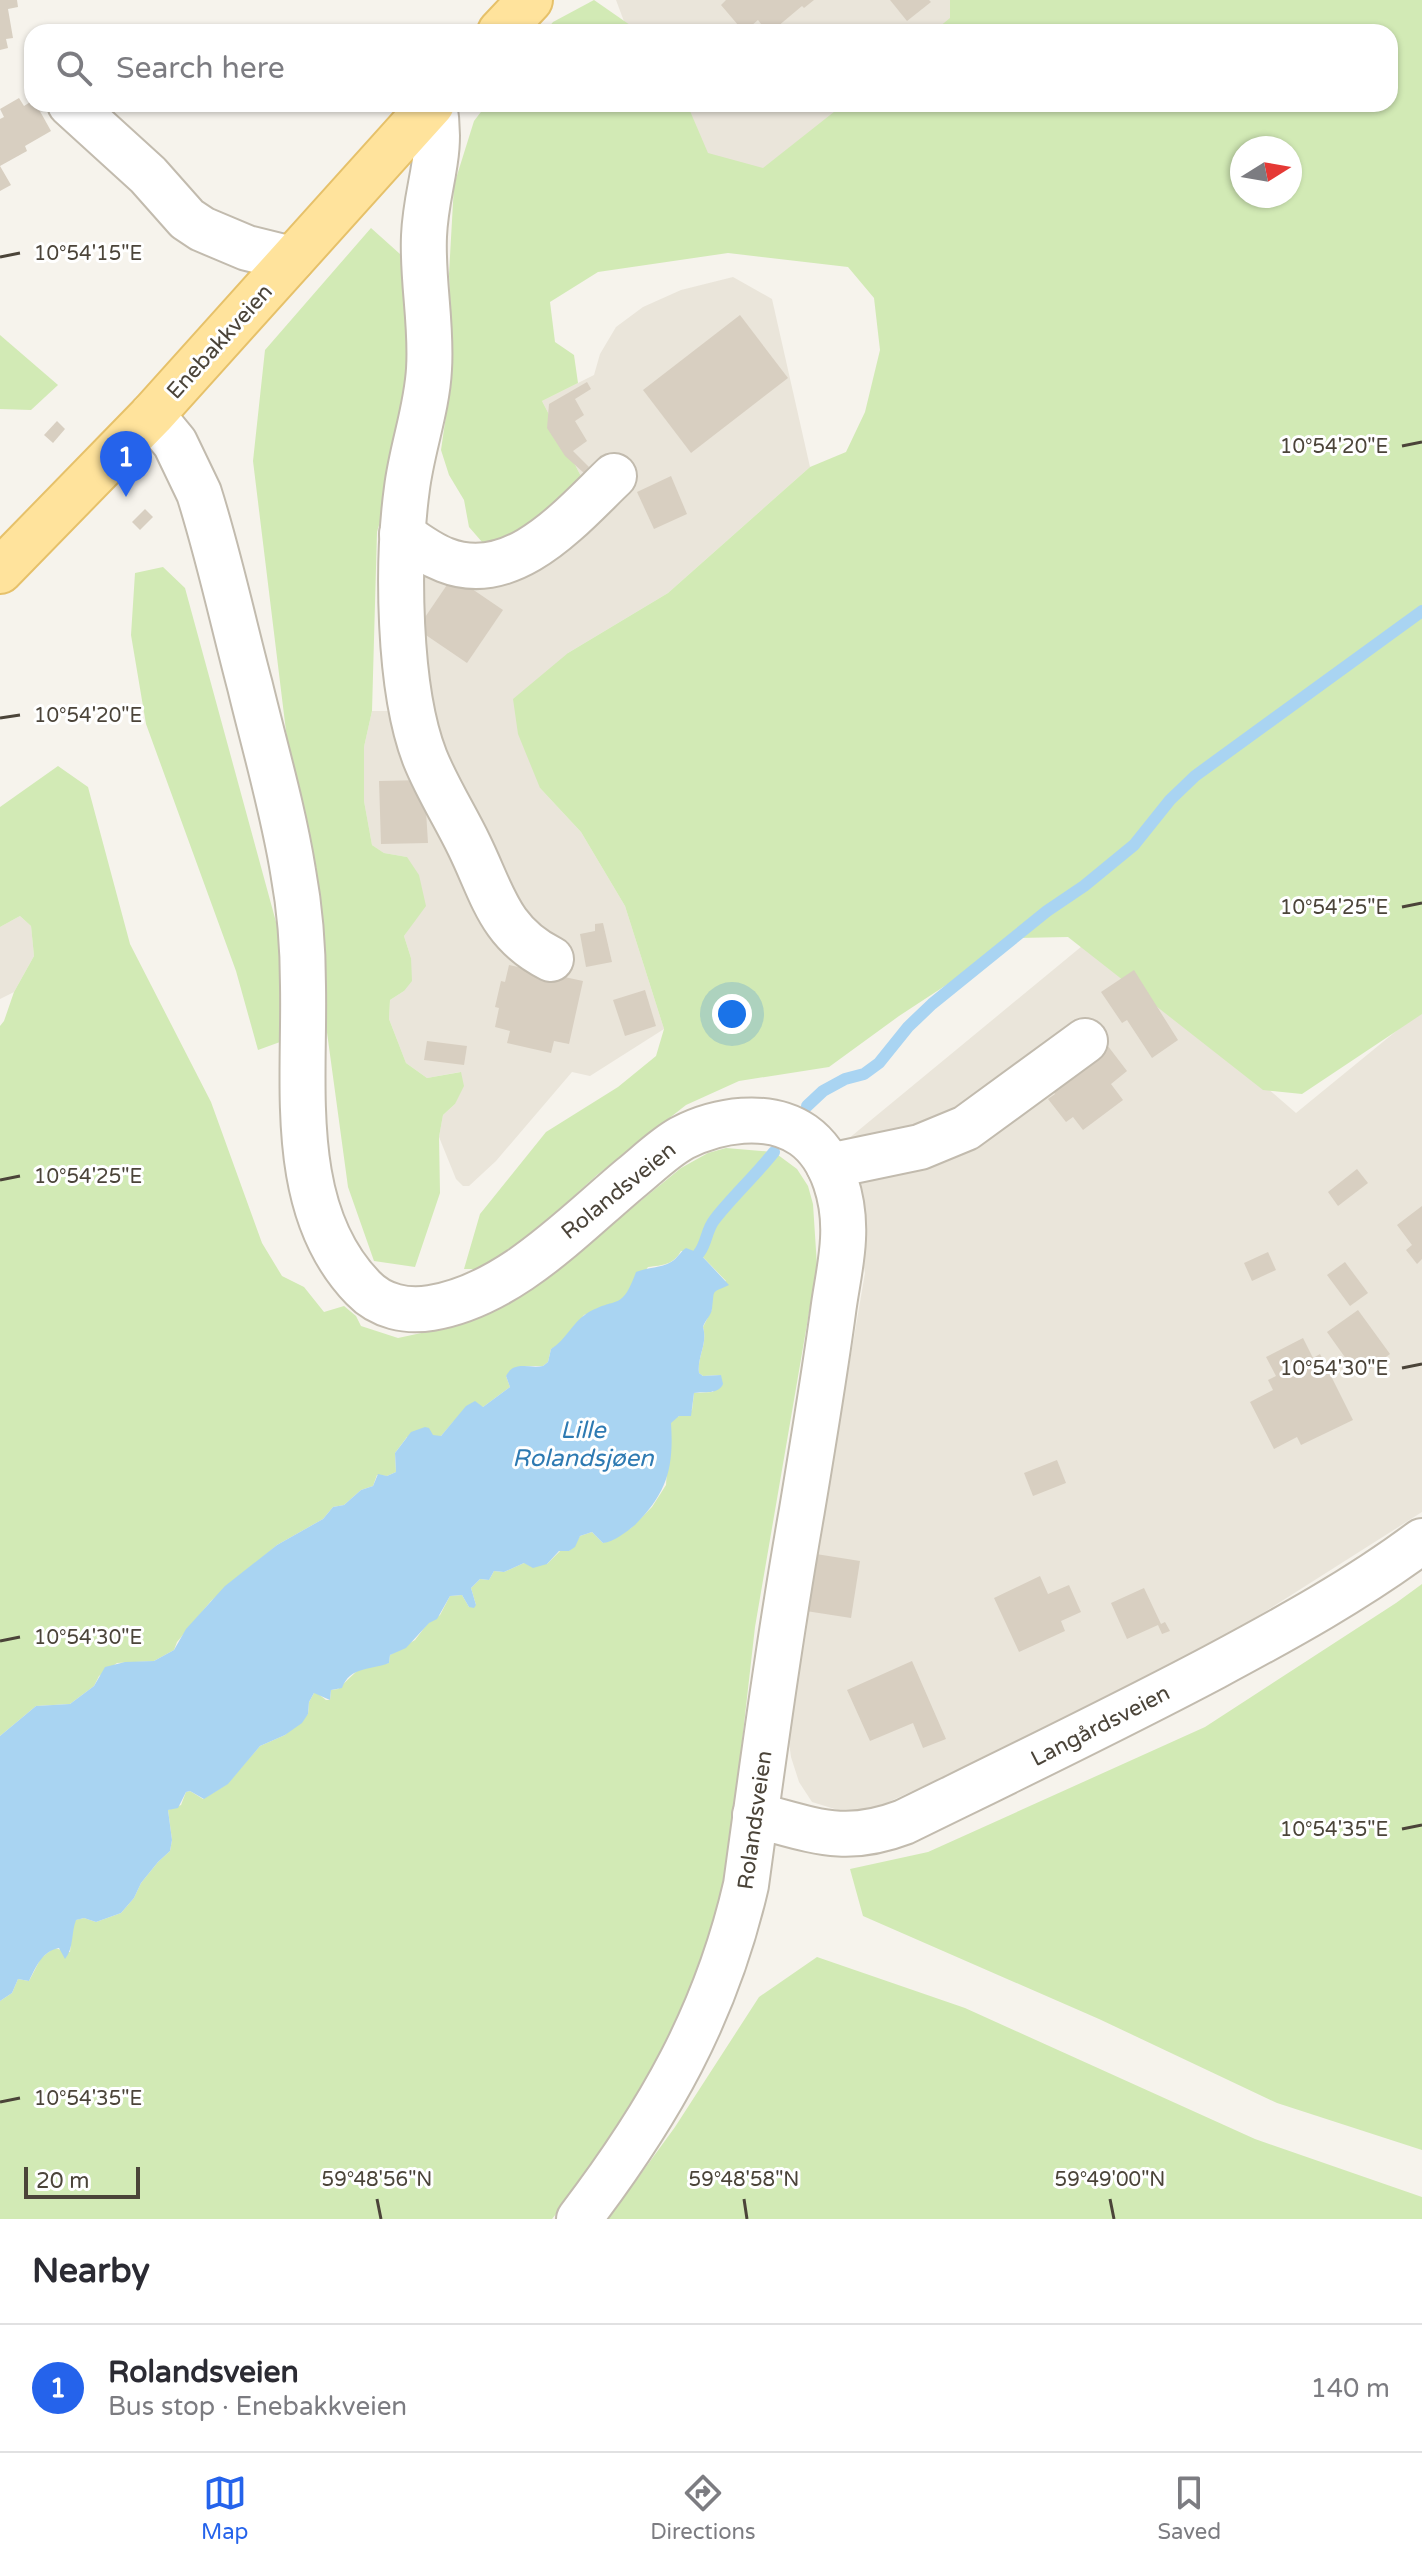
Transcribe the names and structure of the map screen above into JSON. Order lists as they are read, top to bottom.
{
  "streets": {
    "main road": ["Enebakkveien"],
    "street": ["Rolandsveien", "Langårdsveien"]
  },
  "crossings": [
    ["Enebakkveien", "Rolandsveien"],
    ["Rolandsveien", "Langårdsveien"]
  ],
  "water": ["Lille Rolandsjøen"],
  "scale_bar": "20 m",
  "north": "right",
  "page": {
    "search": "Search here",
    "pins": "1",
    "scale": "20 m",
    "heading": "Nearby",
    "list": [
      {
        "mark": "1",
        "name": "Rolandsveien",
        "note": "Bus stop · Enebakkveien",
        "value": "140 m"
      }
    ],
    "nav": ["Map", "Directions", "Saved"]
  },
  "coordinates": [
    "10°54'15\"E",
    "10°54'20\"E",
    "10°54'25\"E",
    "10°54'30\"E",
    "10°54'35\"E",
    "59°48'56\"N",
    "59°48'58\"N",
    "59°49'00\"N"
  ]
}
